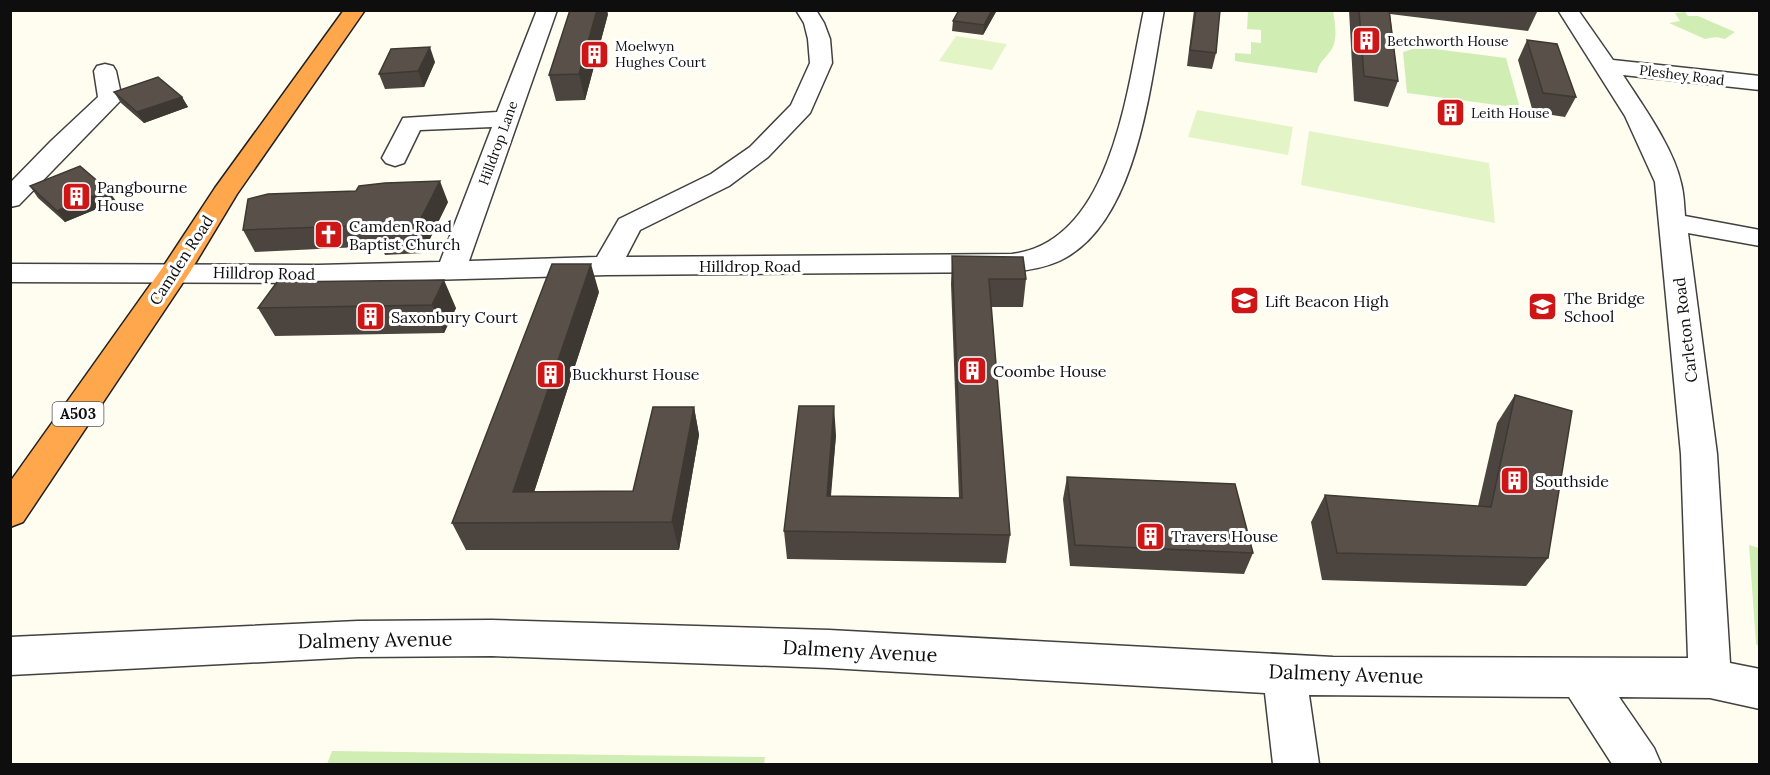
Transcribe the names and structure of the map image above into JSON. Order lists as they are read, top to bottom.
{
  "streets": {
    "highway": ["Camden Road", "A503"],
    "street": [
      "Pleshey Road",
      "Hilldrop Lane",
      "Hilldrop Road",
      "Carleton Road",
      "Dalmeny Avenue"
    ]
  },
  "crossings": [
    ["Pleshey Road", "Carleton Road"],
    ["Hilldrop Lane", "Hilldrop Road"],
    ["Camden Road", "Hilldrop Road"],
    ["Carleton Road", "Dalmeny Avenue"]
  ],
  "places": {
    "building": [
      "Betchworth House",
      "Moelwyn Hughes Court",
      "Leith House",
      "Pangbourne House",
      "Saxonbury Court",
      "Coombe House",
      "Buckhurst House",
      "Southside",
      "Travers House"
    ],
    "church": ["Camden Road Baptist Church"],
    "school or university": ["Lift Beacon High", "The Bridge School"]
  }
}
